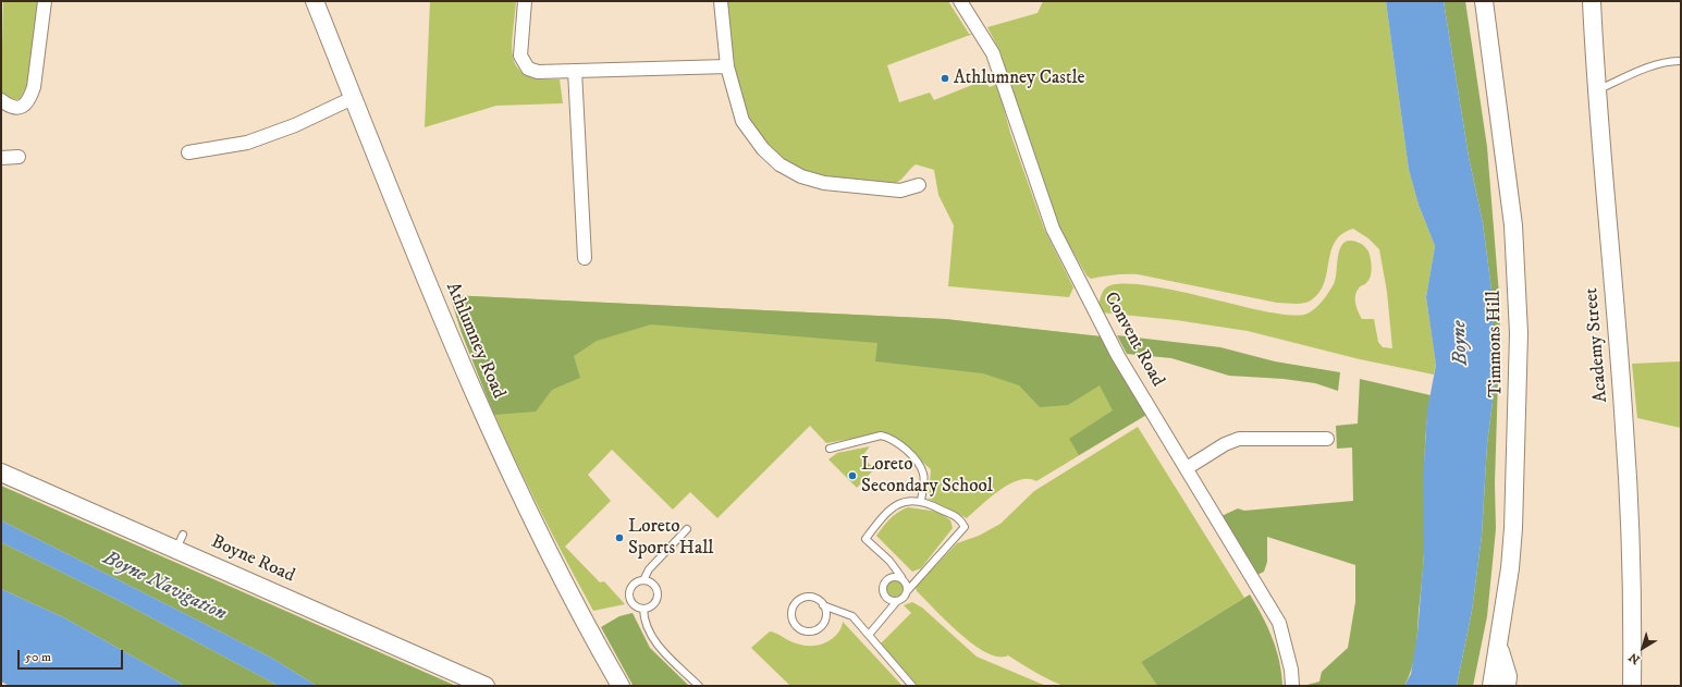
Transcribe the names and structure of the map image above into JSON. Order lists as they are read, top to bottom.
{
  "streets": {
    "main road": [
      "Athlumney Road",
      "Timmons Hill",
      "Academy Street",
      "Boyne Road"
    ],
    "street": ["Convent Road"]
  },
  "water": ["Boyne", "Boyne Navigation"],
  "places": ["Athlumney Castle", "Loreto Secondary School", "Loreto Sports Hall"],
  "scale_bar": "50 m",
  "north": "bottom left"
}
